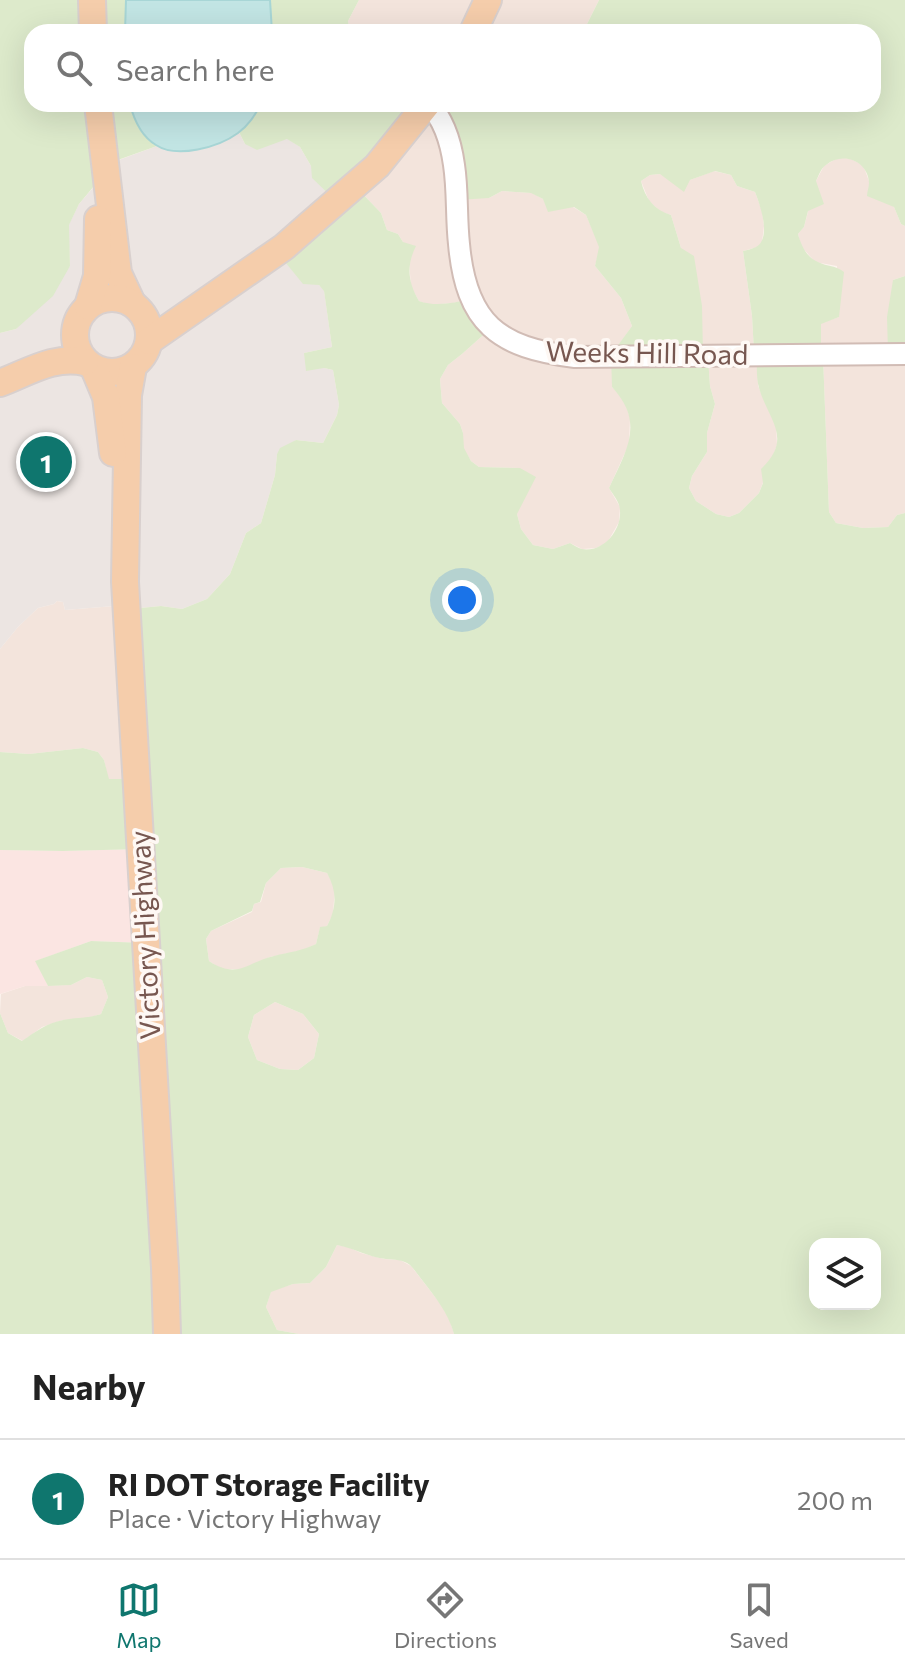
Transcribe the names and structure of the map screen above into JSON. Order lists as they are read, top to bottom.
{
  "streets": {
    "main road": ["Victory Highway"],
    "street": ["Weeks Hill Road"]
  },
  "page": {
    "search": "Search here",
    "pins": "1",
    "heading": "Nearby",
    "list": [
      {
        "mark": "1",
        "name": "RI DOT Storage Facility",
        "note": "Place · Victory Highway",
        "value": "200 m"
      }
    ],
    "nav": ["Map", "Directions", "Saved"]
  }
}
